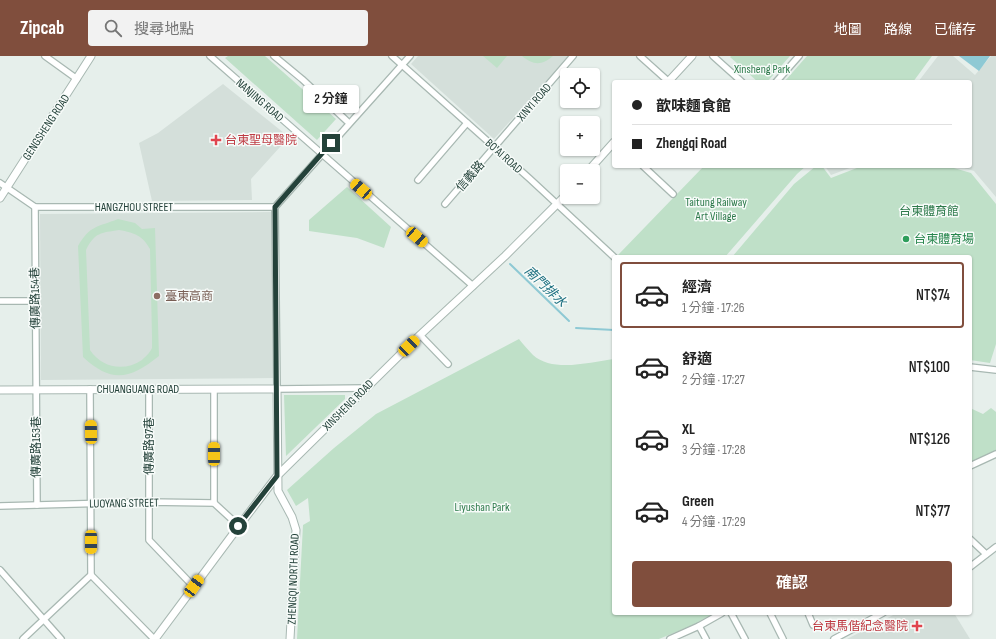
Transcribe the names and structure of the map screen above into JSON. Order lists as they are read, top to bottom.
{
  "streets": {
    "street": [
      "NANJING ROAD",
      "XINYI ROAD",
      "GENGSHENG ROAD",
      "BO'AI ROAD",
      "信義路",
      "HANGZHOU STREET",
      "傳廣路154巷",
      "CHUANGUANG ROAD",
      "XINSHENG ROAD",
      "傳廣路97巷",
      "傳廣路153巷",
      "LUOYANG STREET",
      "ZHENGQI NORTH ROAD"
    ]
  },
  "crossings": [
    ["NANJING ROAD", "XINSHENG ROAD"],
    ["XINYI ROAD", "BO'AI ROAD"],
    ["XINYI ROAD", "信義路"],
    ["BO'AI ROAD", "信義路"],
    ["BO'AI ROAD", "XINSHENG ROAD"],
    ["HANGZHOU STREET", "傳廣路154巷"],
    ["傳廣路154巷", "CHUANGUANG ROAD"],
    ["傳廣路154巷", "傳廣路153巷"],
    ["CHUANGUANG ROAD", "傳廣路97巷"],
    ["CHUANGUANG ROAD", "傳廣路153巷"],
    ["CHUANGUANG ROAD", "ZHENGQI NORTH ROAD"],
    ["XINSHENG ROAD", "傳廣路97巷"],
    ["XINSHENG ROAD", "ZHENGQI NORTH ROAD"],
    ["傳廣路97巷", "LUOYANG STREET"],
    ["傳廣路153巷", "LUOYANG STREET"]
  ],
  "water": ["南門排水"],
  "parks": [
    "Xinsheng Park",
    "Taitung Railway Art Village",
    "台東體育館",
    "Liyushan Park"
  ],
  "places": {
    "health": ["台東聖母醫院", "台東馬偕紀念醫院"],
    "other": ["台東體育場", "臺東高商"]
  },
  "page": {
    "header": "Zipcab",
    "search": "搜尋地點",
    "nav": ["地圖", "路線", "已儲存"],
    "map_buttons": ["+", "−"],
    "banner": ["歆味麵食館", "Zhengqi Road"],
    "bubble": "2 分鐘",
    "list": [
      {
        "name": "經濟",
        "note": "1 分鐘 · 17:26",
        "value": "NT$74"
      },
      {
        "name": "舒適",
        "note": "2 分鐘 · 17:27",
        "value": "NT$100"
      },
      {
        "name": "XL",
        "note": "3 分鐘 · 17:28",
        "value": "NT$126"
      },
      {
        "name": "Green",
        "note": "4 分鐘 · 17:29",
        "value": "NT$77"
      }
    ],
    "buttons": "確認"
  }
}
